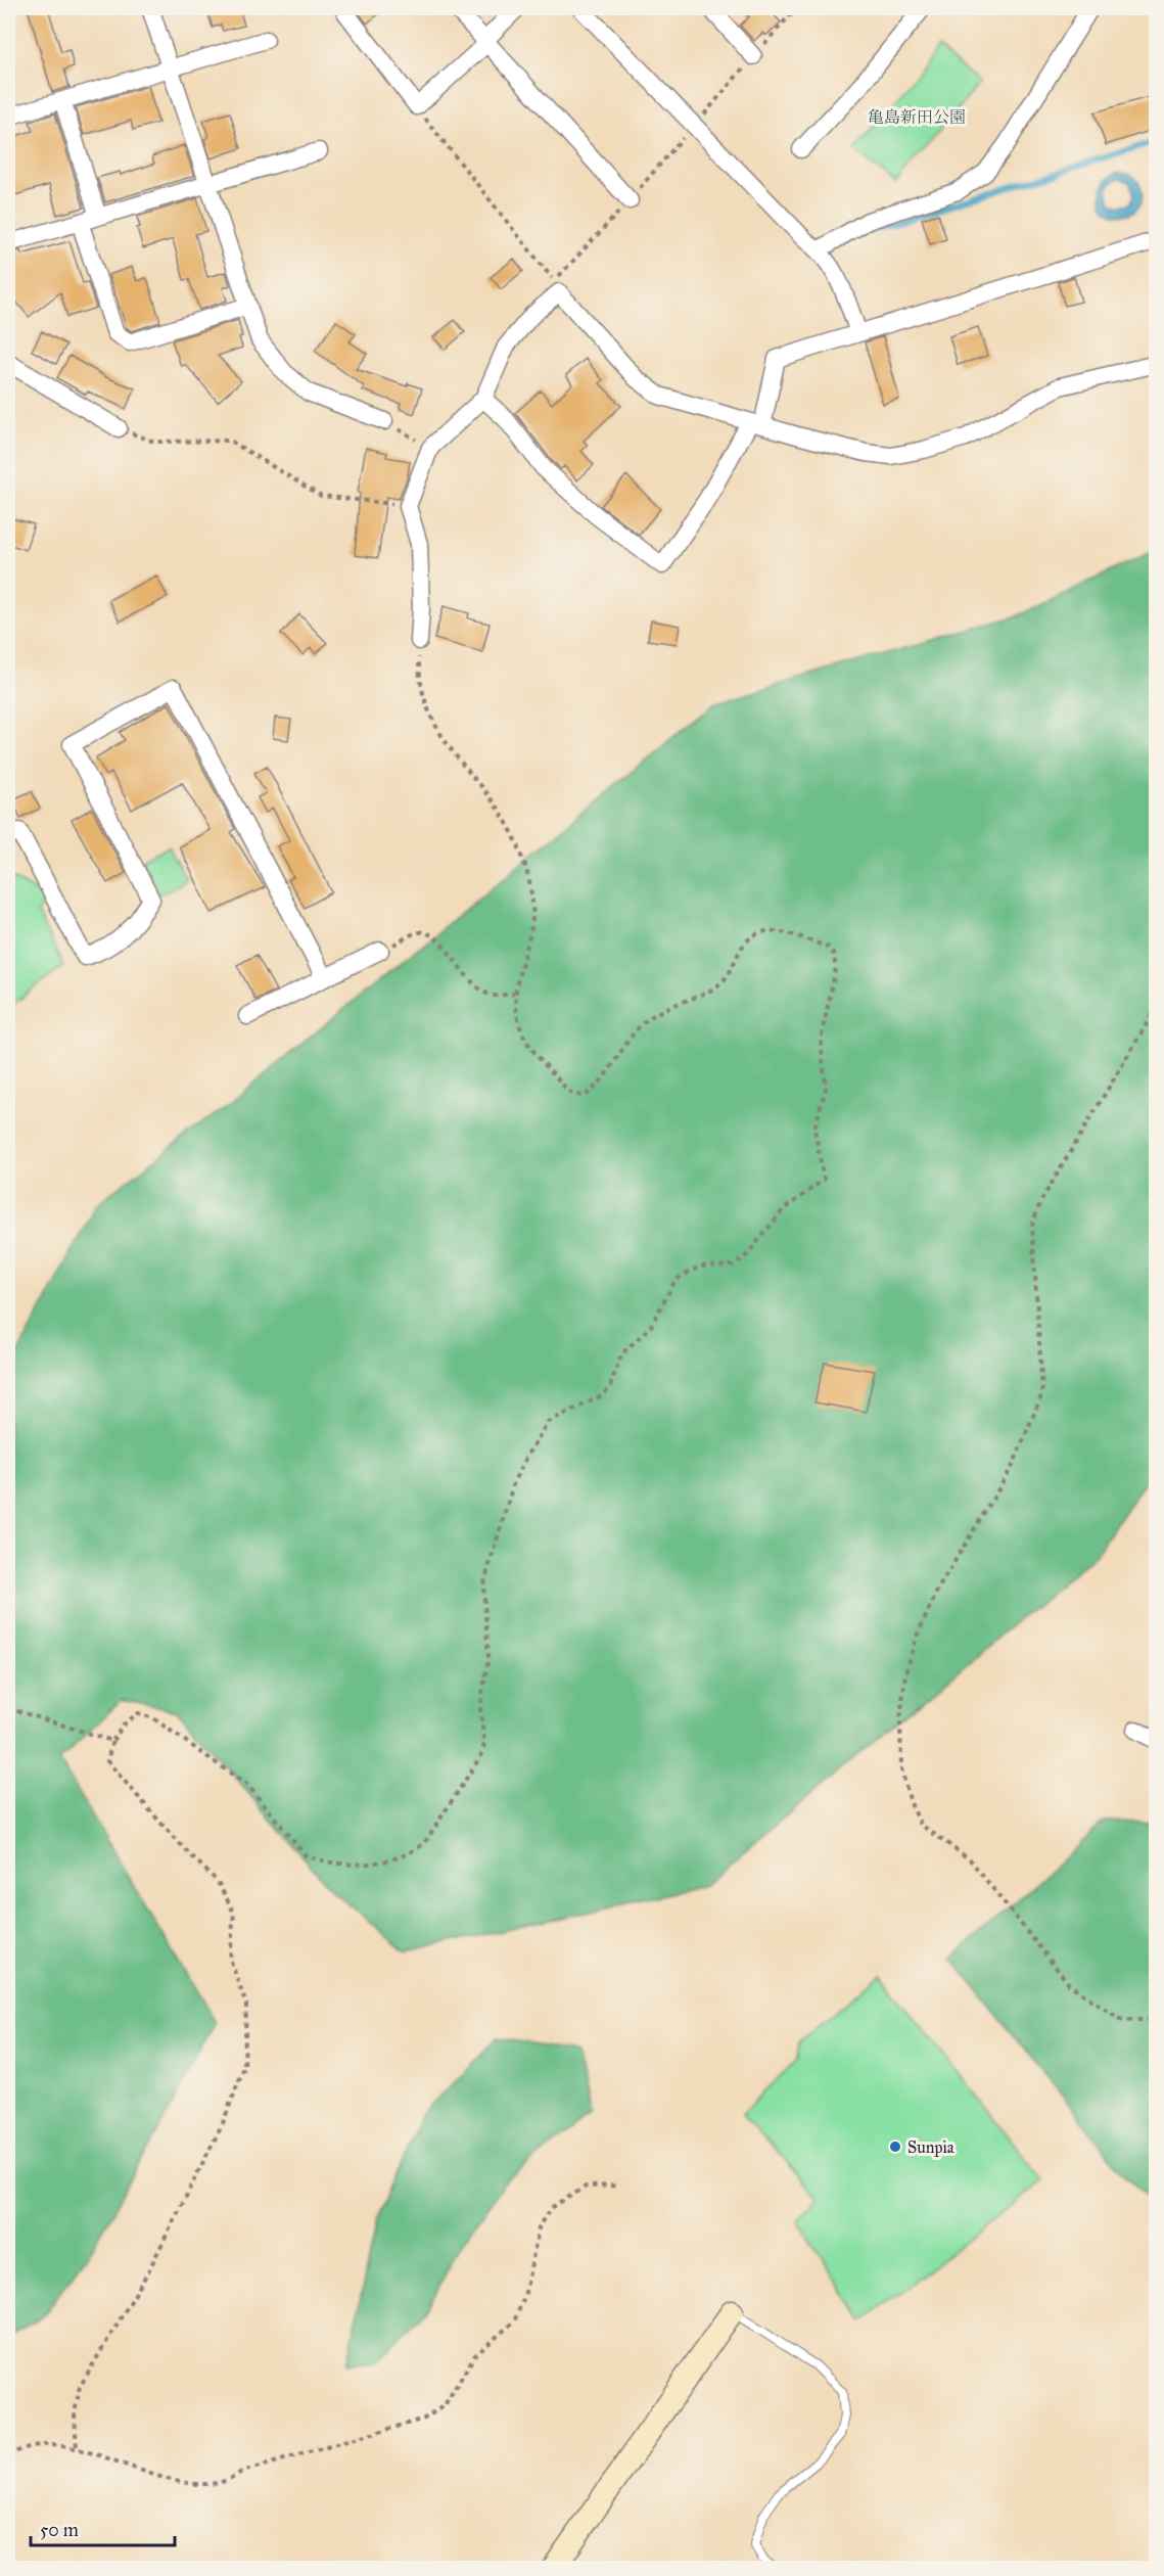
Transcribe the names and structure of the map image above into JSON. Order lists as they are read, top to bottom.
{
  "parks": ["亀島新田公園"],
  "places": ["Sunpia"],
  "scale_bar": "50 m"
}
